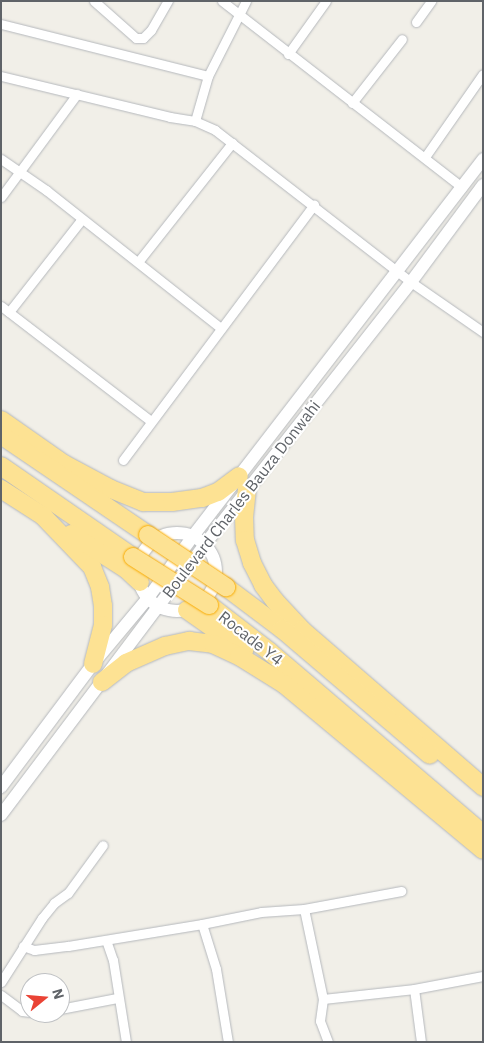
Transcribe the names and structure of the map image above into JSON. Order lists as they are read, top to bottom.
{
  "streets": {
    "highway": ["Rocade Y4"],
    "main road": ["Boulevard Charles Bauza Donwahi"]
  },
  "north": "right"
}
